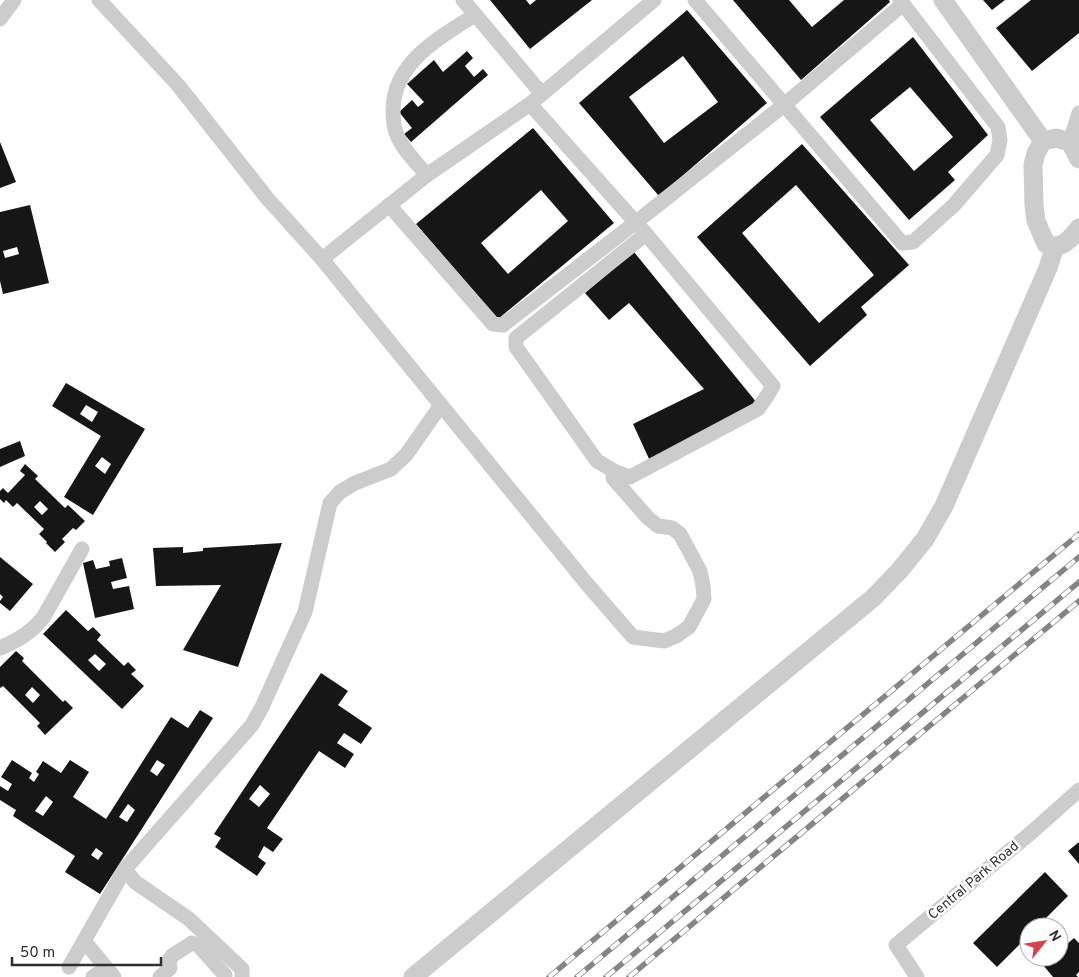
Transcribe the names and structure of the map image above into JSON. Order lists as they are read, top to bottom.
{
  "streets": {
    "street": ["Central Park Road"]
  },
  "scale_bar": "50 m",
  "north": "top right"
}
